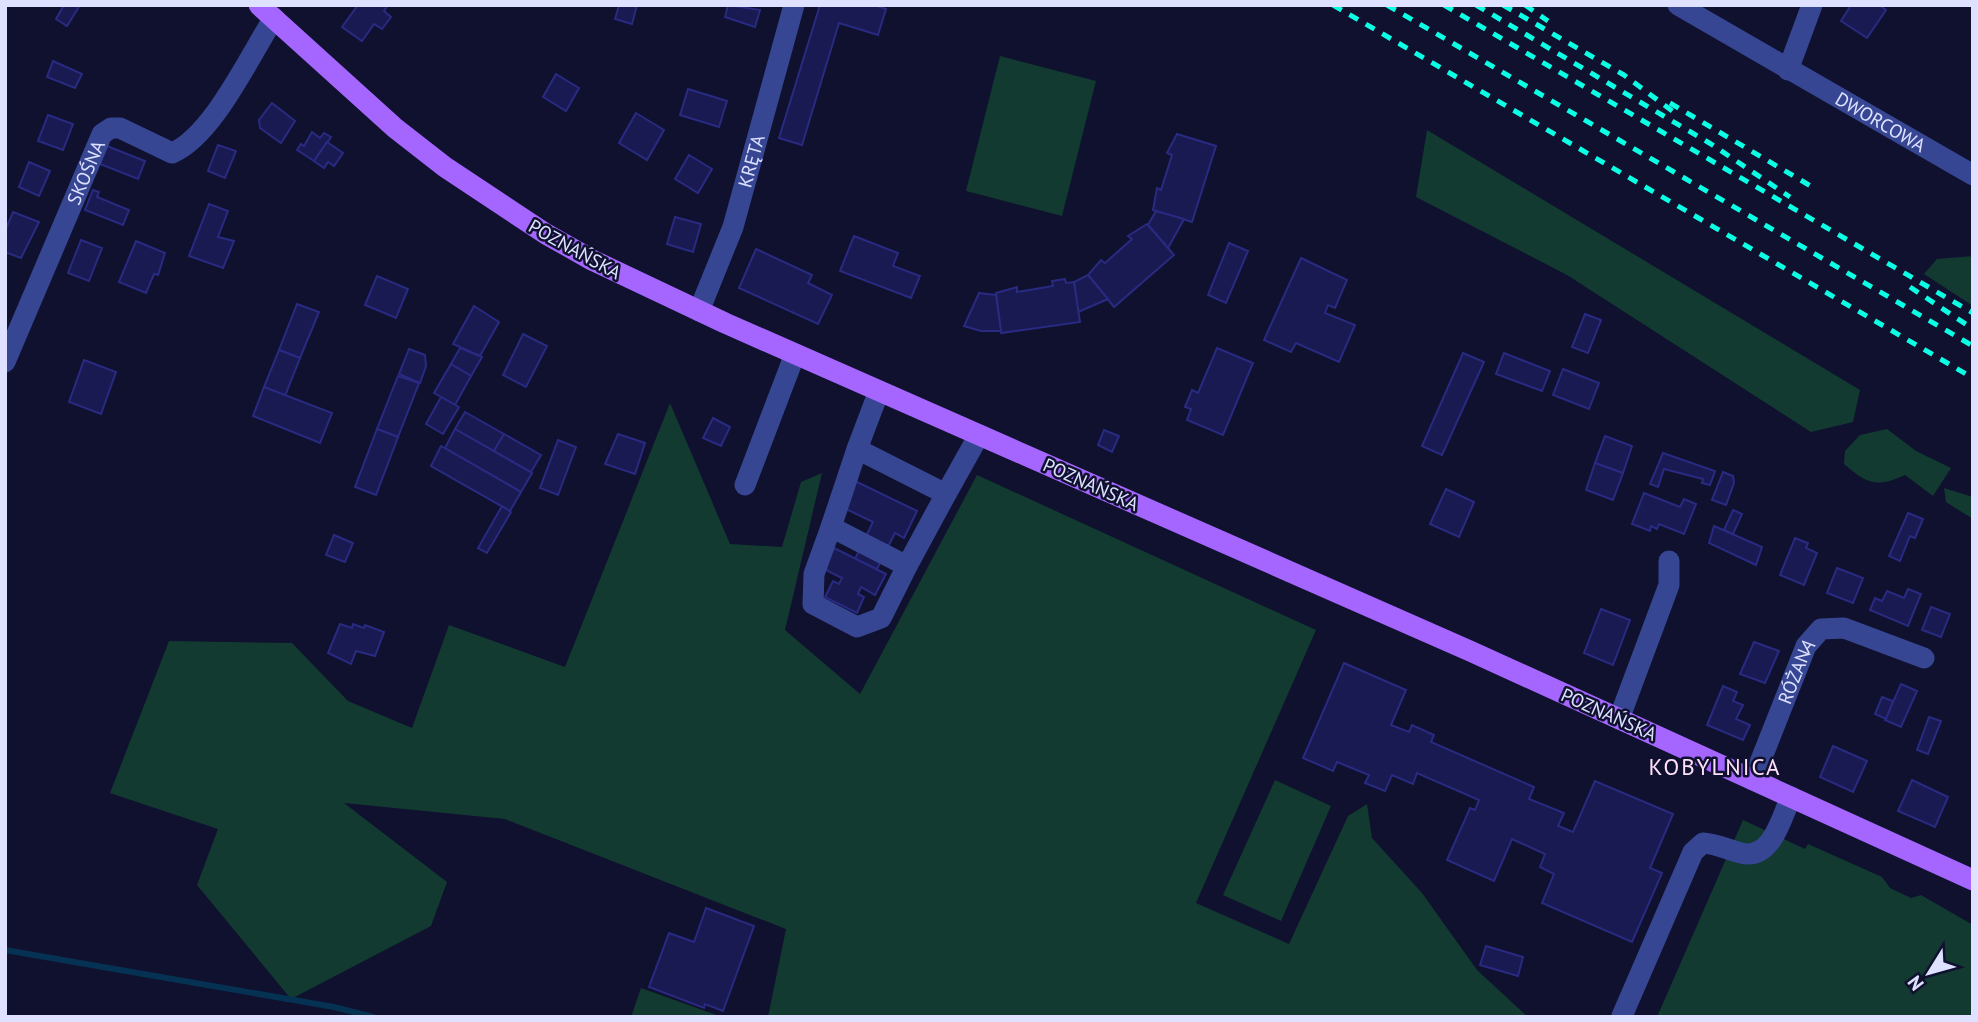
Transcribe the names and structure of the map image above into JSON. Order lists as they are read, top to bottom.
{
  "streets": {
    "main road": ["POZNAŃSKA"],
    "street": [
      "DWORCOWA",
      "KRĘTA",
      "SKOŚNA",
      "RÓŻANA"
    ]
  },
  "crossings": [
    ["KRĘTA", "POZNAŃSKA"],
    ["SKOŚNA", "POZNAŃSKA"],
    ["POZNAŃSKA", "RÓŻANA"]
  ],
  "districts": ["KOBYLNICA"],
  "north": "bottom left"
}
